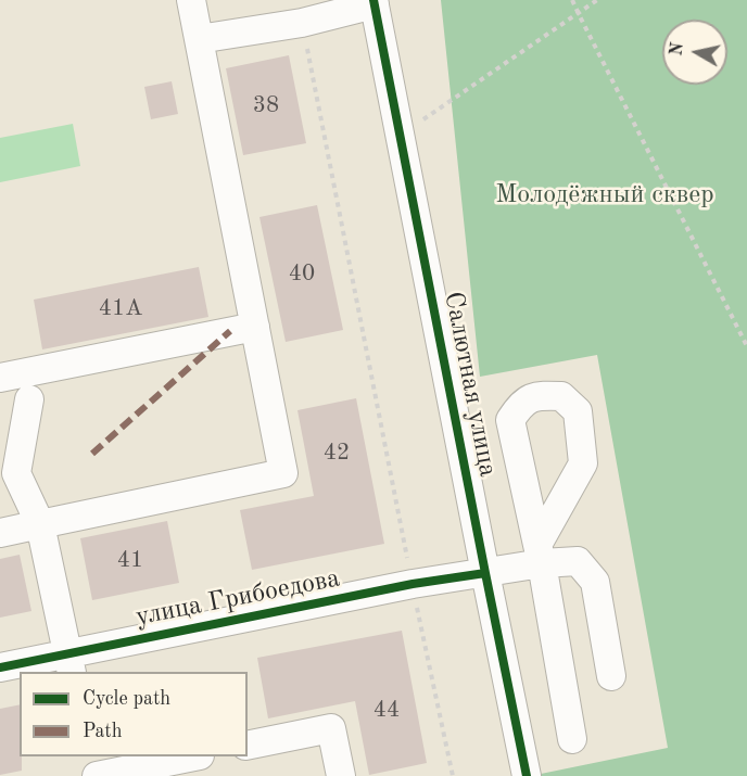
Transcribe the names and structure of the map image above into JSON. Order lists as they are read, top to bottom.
{
  "streets": {
    "street": ["Салютная улица", "улица Грибоедова"]
  },
  "crossings": [
    ["Салютная улица", "улица Грибоедова"]
  ],
  "parks": ["Молодёжный сквер"],
  "house_numbers": [
    "38",
    "40",
    "41А",
    "42",
    "41",
    "44"
  ],
  "legend": ["Cycle path", "Path"],
  "north": "left"
}
